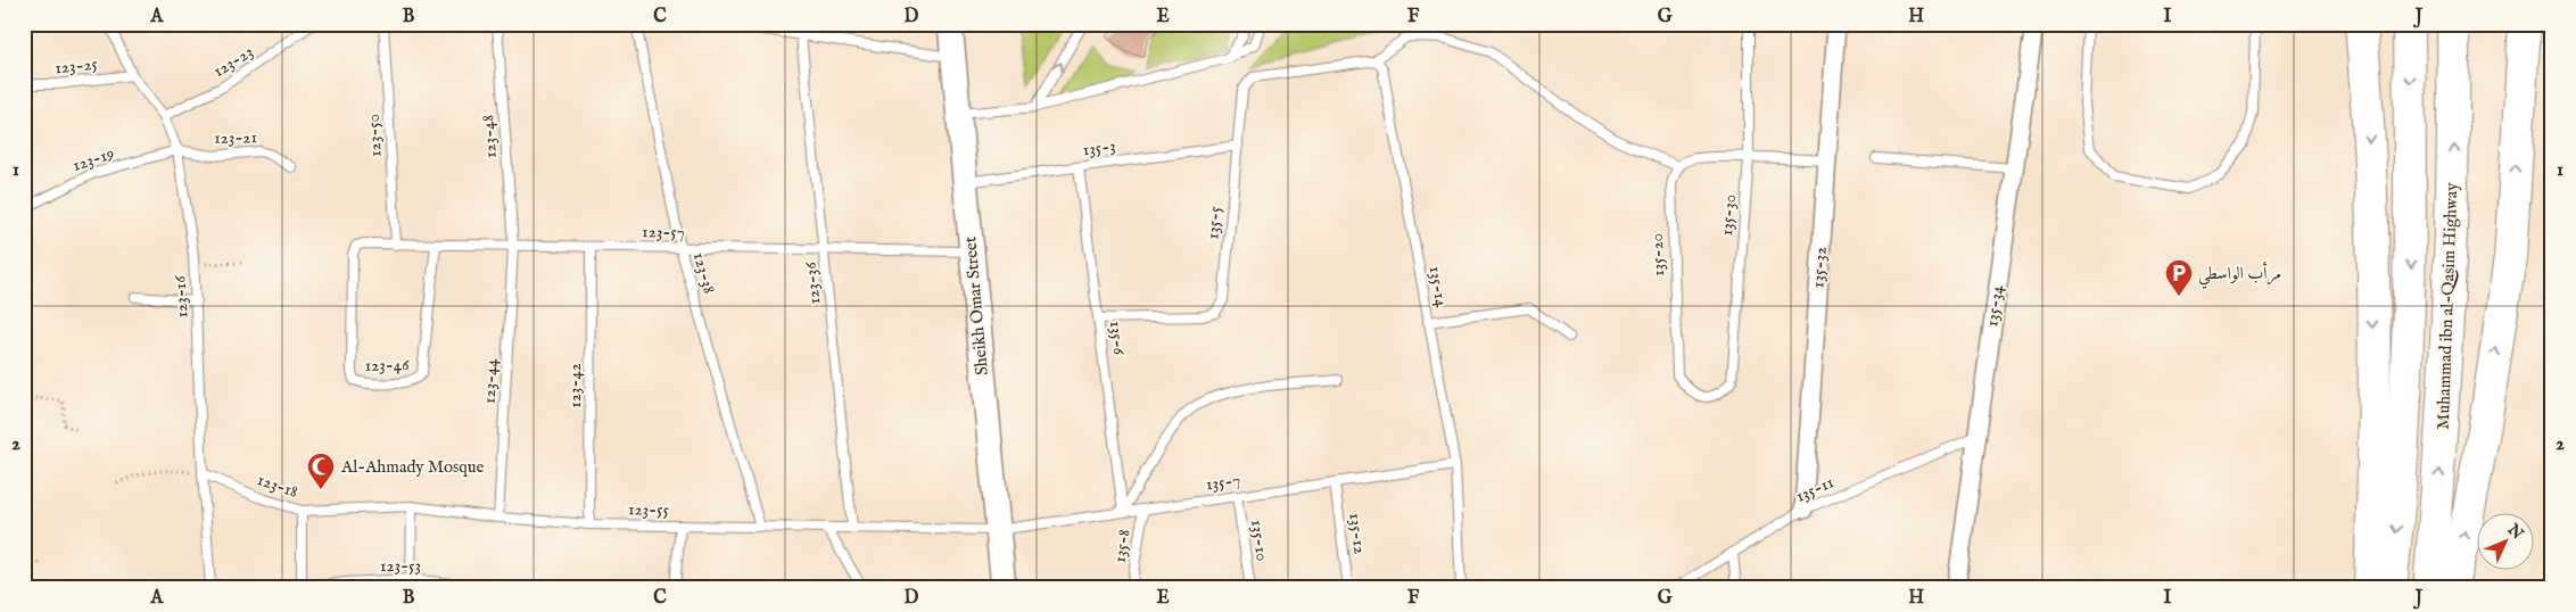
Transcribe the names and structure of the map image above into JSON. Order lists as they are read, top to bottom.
{
  "streets": {
    "highway": ["Muhammad ibn al-Qasim Highway"],
    "street": ["135-32", "Sheikh Omar Street", "135-34"],
    "lane": [
      "123-23",
      "123-25",
      "123-50",
      "123-48",
      "123-21",
      "135-3",
      "123-19",
      "135-30",
      "135-5",
      "123-57",
      "135-20",
      "123-38",
      "123-36",
      "135-14",
      "123-16",
      "135-6",
      "123-46",
      "123-44",
      "123-42",
      "135-7",
      "123-18",
      "135-11",
      "123-55",
      "135-12",
      "135-10",
      "135-8",
      "123-53"
    ]
  },
  "crossings": [
    ["123-23", "123-16"],
    ["123-25", "123-16"],
    ["123-50", "123-57"],
    ["123-48", "123-57"],
    ["123-48", "123-44"],
    ["123-21", "123-19"],
    ["123-21", "123-16"],
    ["135-3", "135-5"],
    ["135-3", "Sheikh Omar Street"],
    ["135-3", "135-6"],
    ["123-19", "123-16"],
    ["135-30", "135-20"],
    ["135-5", "135-14"],
    ["135-5", "135-6"],
    ["123-57", "123-38"],
    ["123-57", "123-36"],
    ["123-57", "Sheikh Omar Street"],
    ["123-57", "123-46"],
    ["123-57", "123-44"],
    ["123-57", "123-42"],
    ["135-32", "135-11"],
    ["123-38", "123-55"],
    ["123-36", "123-55"],
    ["135-14", "135-7"],
    ["123-16", "123-18"],
    ["Sheikh Omar Street", "135-7"],
    ["Sheikh Omar Street", "123-55"],
    ["135-34", "135-11"],
    ["135-6", "135-7"],
    ["123-44", "123-55"],
    ["123-42", "123-55"],
    ["135-7", "123-55"],
    ["135-7", "135-12"],
    ["135-7", "135-10"],
    ["135-7", "135-8"],
    ["123-18", "123-55"]
  ],
  "places": {
    "parking": ["مرأب الواسطي"],
    "mosque": ["Al-Ahmady Mosque"]
  },
  "north": "top right",
  "grid": {
    "columns": [
      "A",
      "B",
      "C",
      "D",
      "E",
      "F",
      "G",
      "H",
      "I",
      "J"
    ],
    "rows": ["1", "2"]
  }
}
